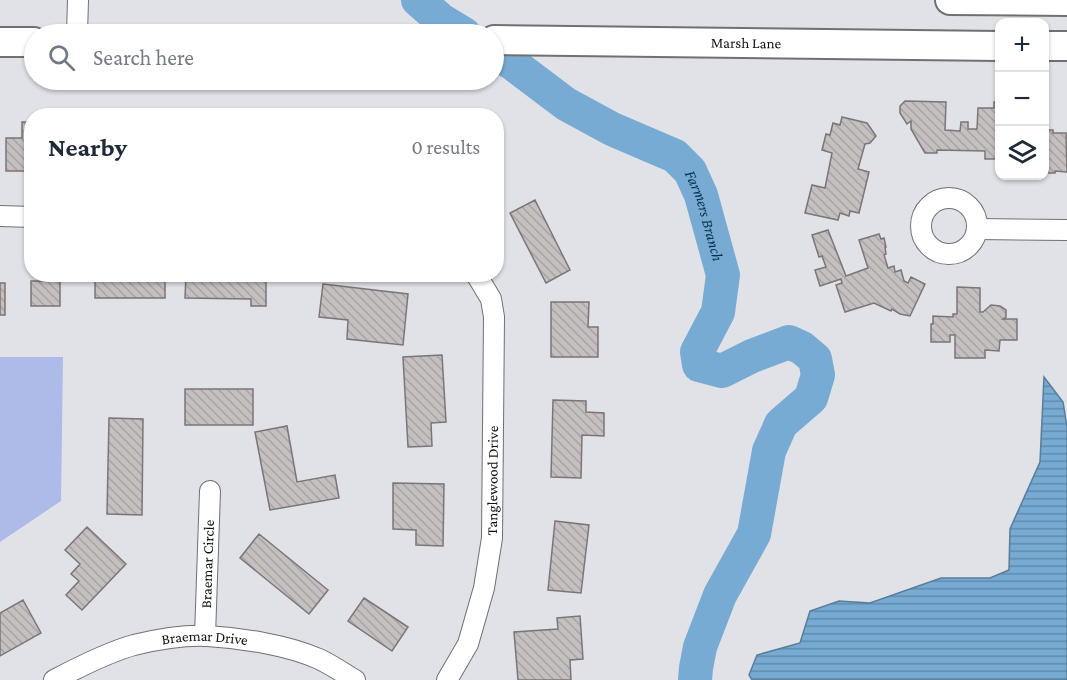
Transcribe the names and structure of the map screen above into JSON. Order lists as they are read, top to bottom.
{
  "streets": {
    "main road": ["Marsh Lane"],
    "street": ["Tanglewood Drive", "Braemar Circle", "Braemar Drive"]
  },
  "crossings": [
    ["Braemar Circle", "Braemar Drive"]
  ],
  "water": ["Farmers Branch"],
  "page": {
    "map_buttons": ["+", "−"],
    "search": "Search here",
    "heading": ["Nearby", "0 results"]
  }
}
